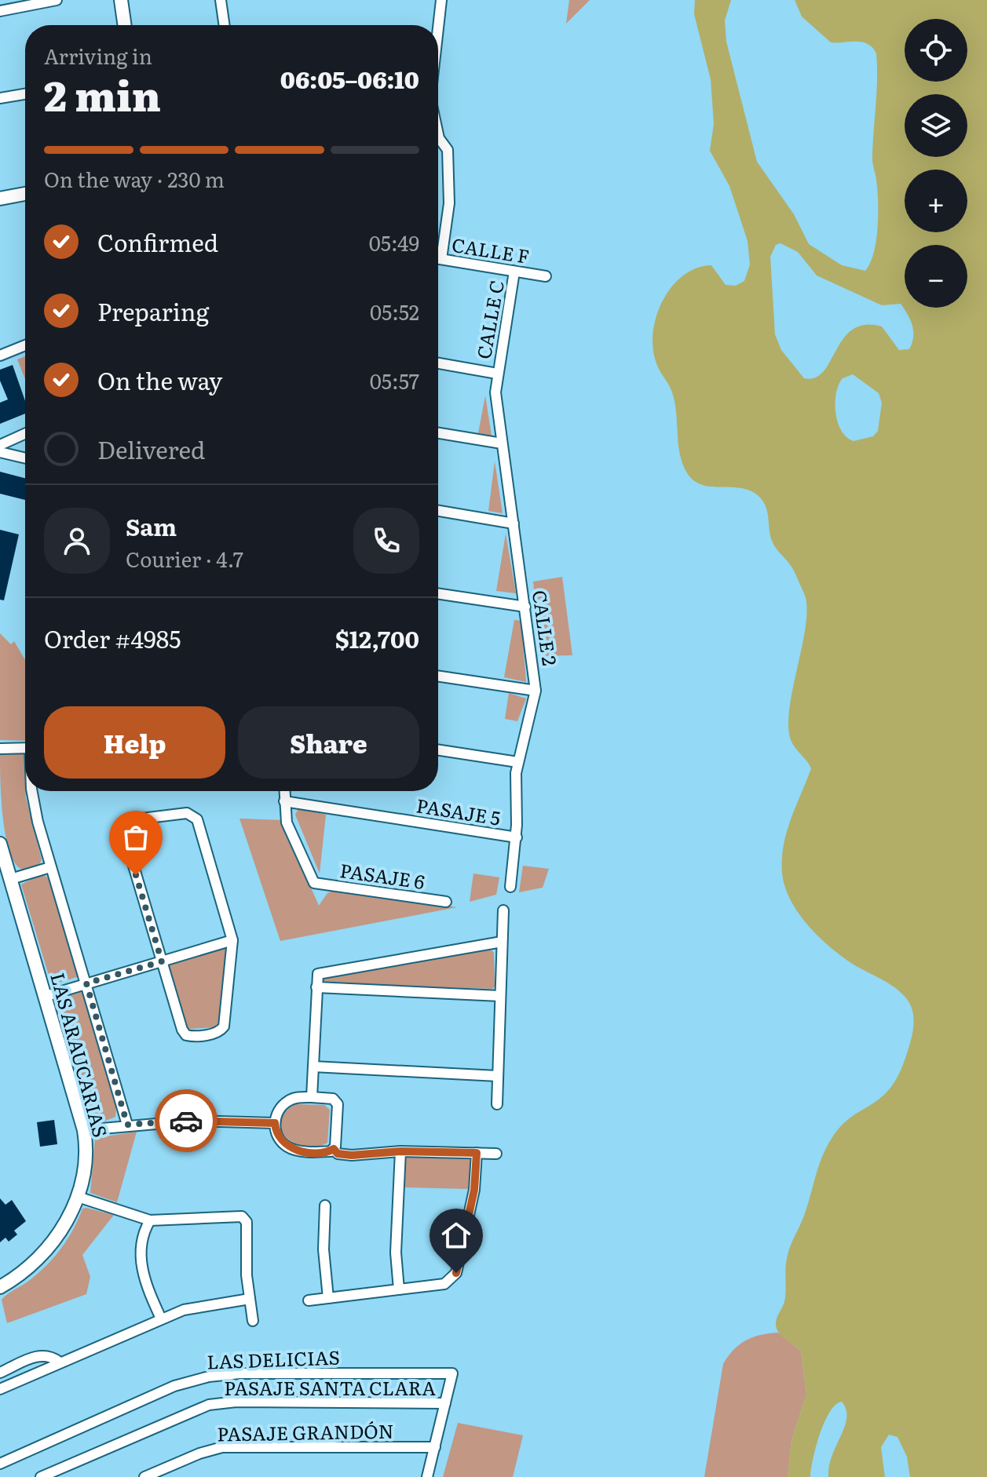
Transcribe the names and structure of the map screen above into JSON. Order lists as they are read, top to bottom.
{
  "streets": {
    "street": [
      "CALLE F",
      "CALLE C",
      "CALLE 2",
      "PASAJE 5",
      "PASAJE 6",
      "LAS ARAUCARIAS",
      "LAS DELICIAS",
      "PASAJE SANTA CLARA",
      "PASAJE GRANDÓN"
    ]
  },
  "crossings": [
    ["CALLE F", "CALLE C"],
    ["CALLE C", "CALLE 2"],
    ["CALLE 2", "PASAJE 5"],
    ["PASAJE 5", "PASAJE 6"],
    ["LAS DELICIAS", "PASAJE SANTA CLARA"]
  ],
  "page": {
    "map_buttons": ["+", "−"],
    "heading": ["2 min", "Arriving in", "06:05–06:10"],
    "panel": [
      "Sam",
      "Courier · 4.7",
      "Order #4985",
      "$12,700"
    ],
    "bar": "On the way · 230 m",
    "list": [
      ["Confirmed", "05:49"],
      ["Preparing", "05:52"],
      ["On the way", "05:57"],
      "Delivered"
    ],
    "buttons": ["Help", "Share"]
  }
}
